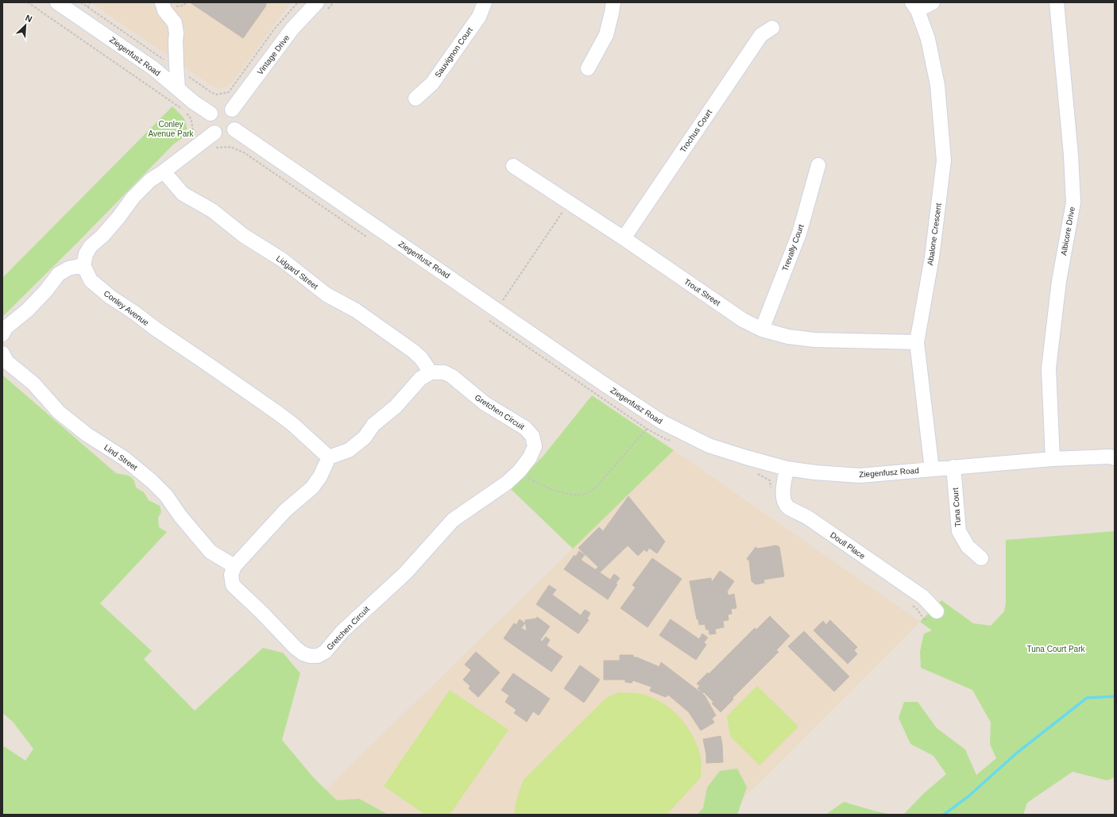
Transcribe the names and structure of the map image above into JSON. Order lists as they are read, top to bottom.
{
  "streets": {
    "street": [
      "Sauvignon Court",
      "Vintage Drive",
      "Ziegenfusz Road",
      "Trochus Court",
      "Albicore Drive",
      "Abalone Crescent",
      "Trevally Court",
      "Lidgard Street",
      "Trout Street",
      "Conley Avenue",
      "Gretchen Circuit",
      "Lind Street",
      "Tuna Court",
      "Doull Place"
    ]
  },
  "crossings": [
    ["Vintage Drive", "Ziegenfusz Road"],
    ["Ziegenfusz Road", "Albicore Drive"],
    ["Ziegenfusz Road", "Abalone Crescent"],
    ["Ziegenfusz Road", "Tuna Court"],
    ["Ziegenfusz Road", "Doull Place"],
    ["Trochus Court", "Trout Street"],
    ["Abalone Crescent", "Trout Street"],
    ["Trevally Court", "Trout Street"],
    ["Lidgard Street", "Gretchen Circuit"],
    ["Gretchen Circuit", "Lind Street"]
  ],
  "parks": ["Conley Avenue Park", "Tuna Court Park"],
  "north": "top right"
}
